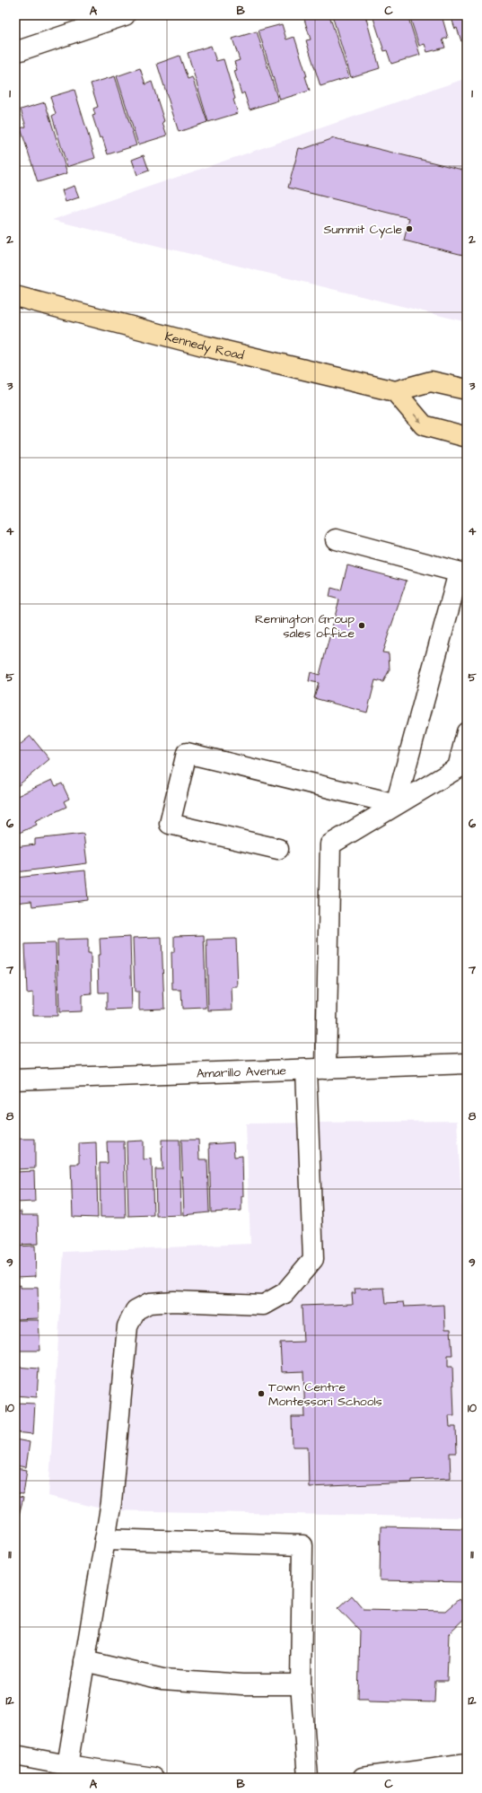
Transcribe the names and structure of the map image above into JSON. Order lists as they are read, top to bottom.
{
  "streets": {
    "main road": ["Kennedy Road"],
    "street": ["Amarillo Avenue"]
  },
  "places": ["Summit Cycle", "Remington Group sales office", "Town Centre Montessori Schools"],
  "grid": {
    "columns": ["A", "B", "C"],
    "rows": [
      "1",
      "2",
      "3",
      "4",
      "5",
      "6",
      "7",
      "8",
      "9",
      "10",
      "11",
      "12"
    ]
  }
}
